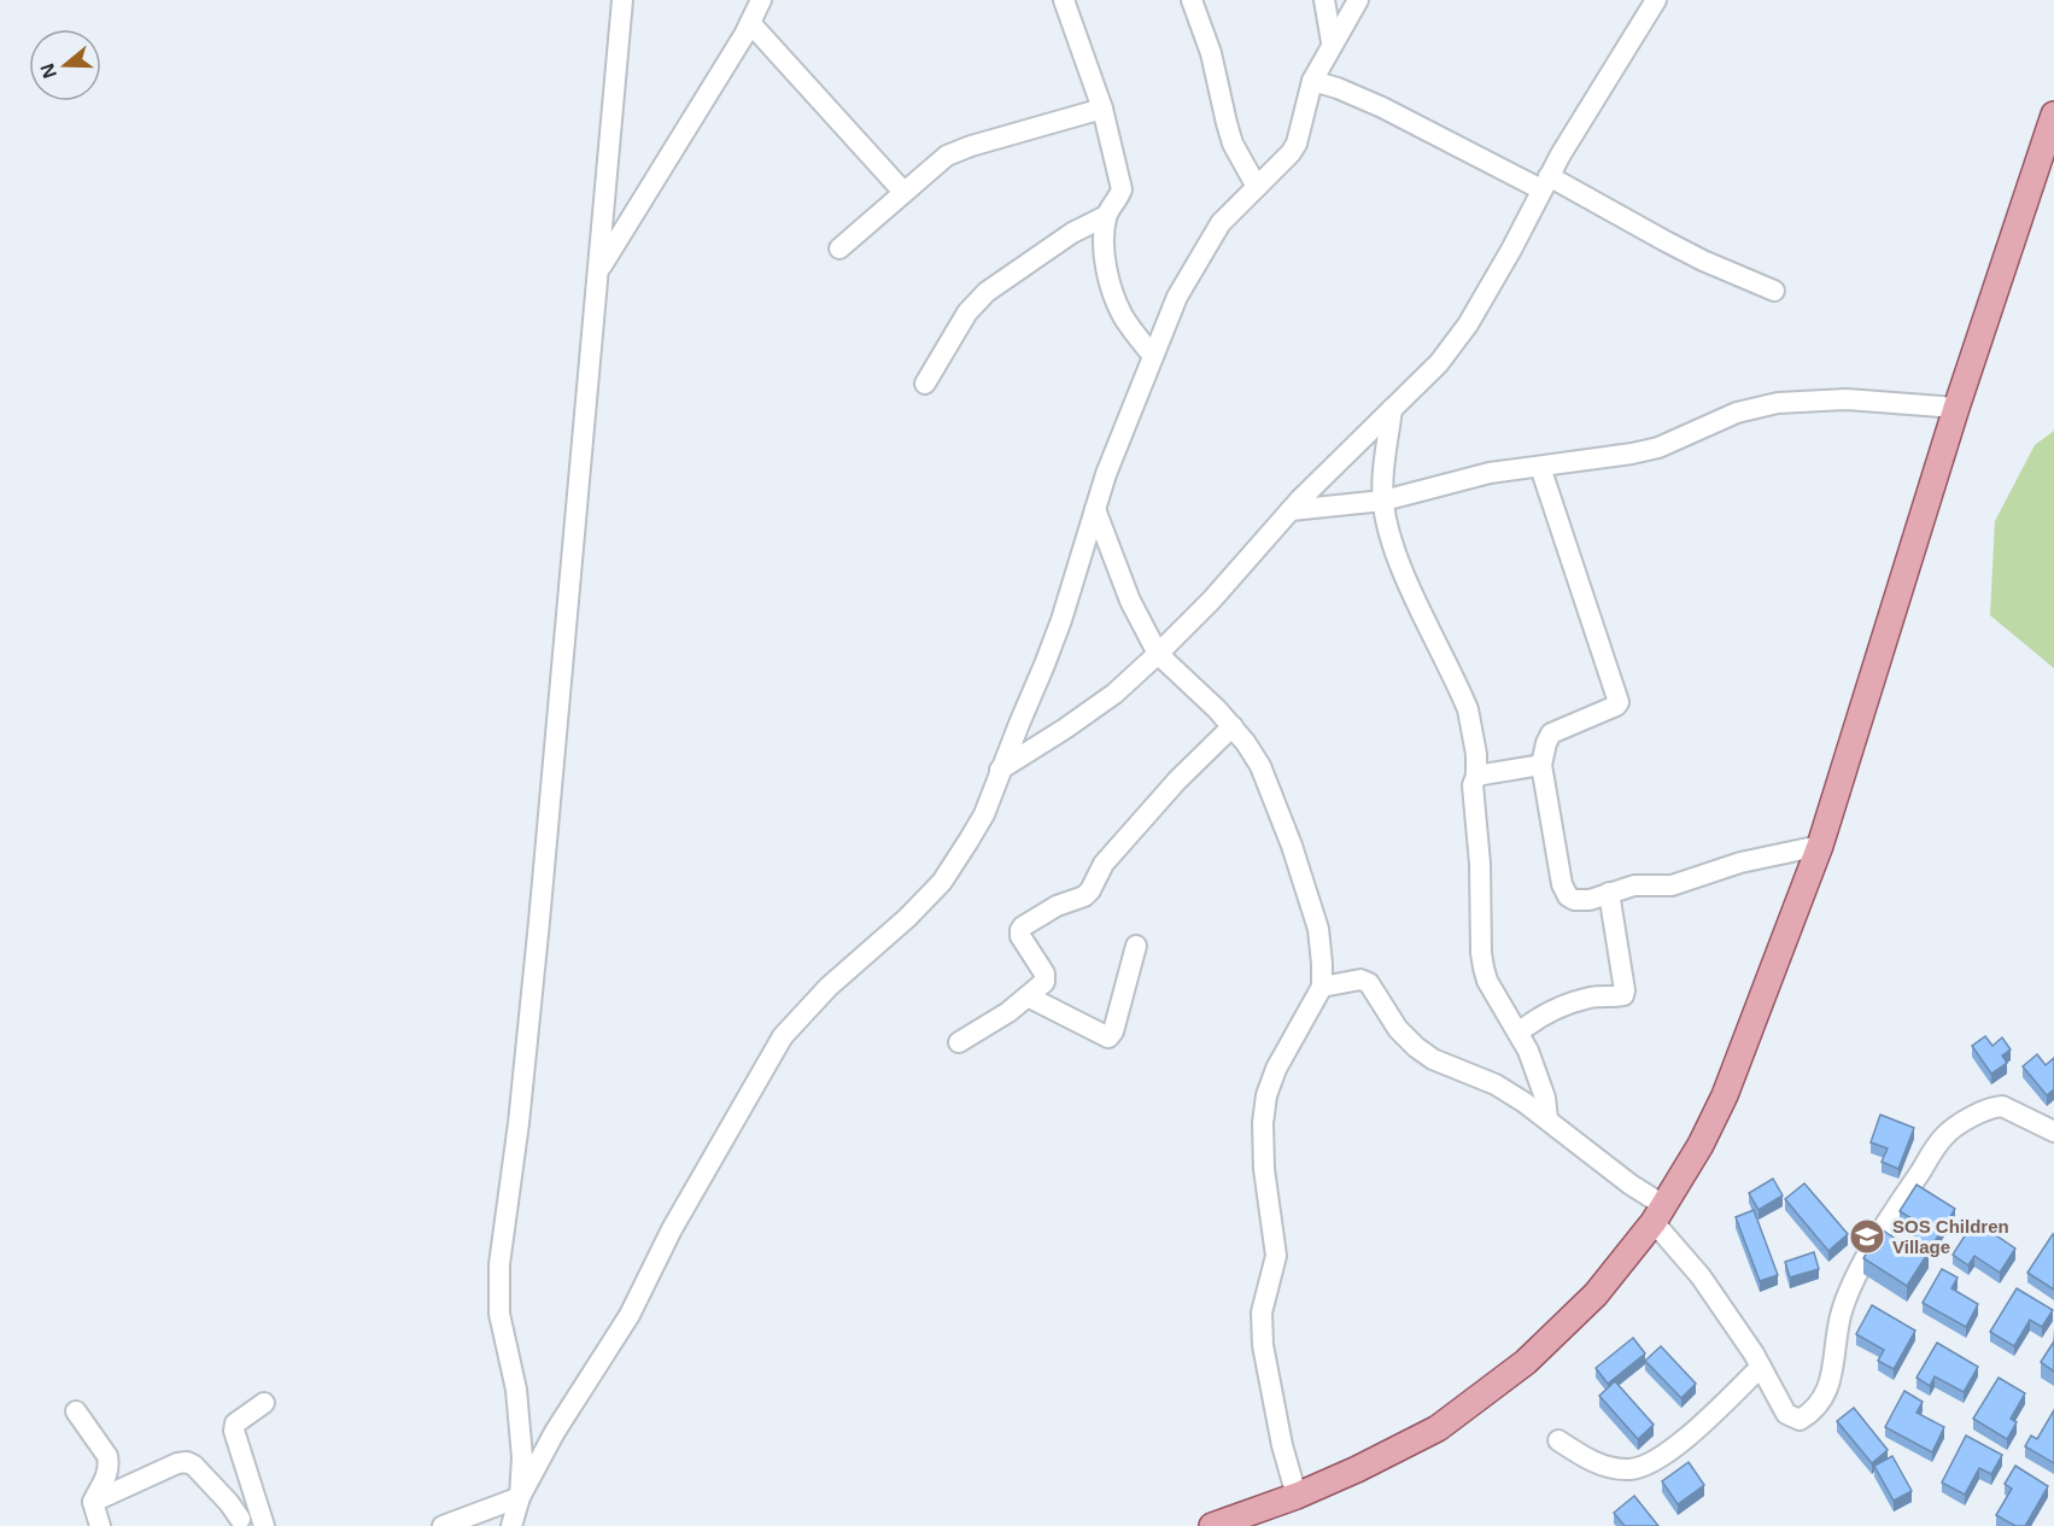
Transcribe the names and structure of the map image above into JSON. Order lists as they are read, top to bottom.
{
  "places": {
    "school or university": ["SOS Children Village"]
  },
  "north": "left"
}
